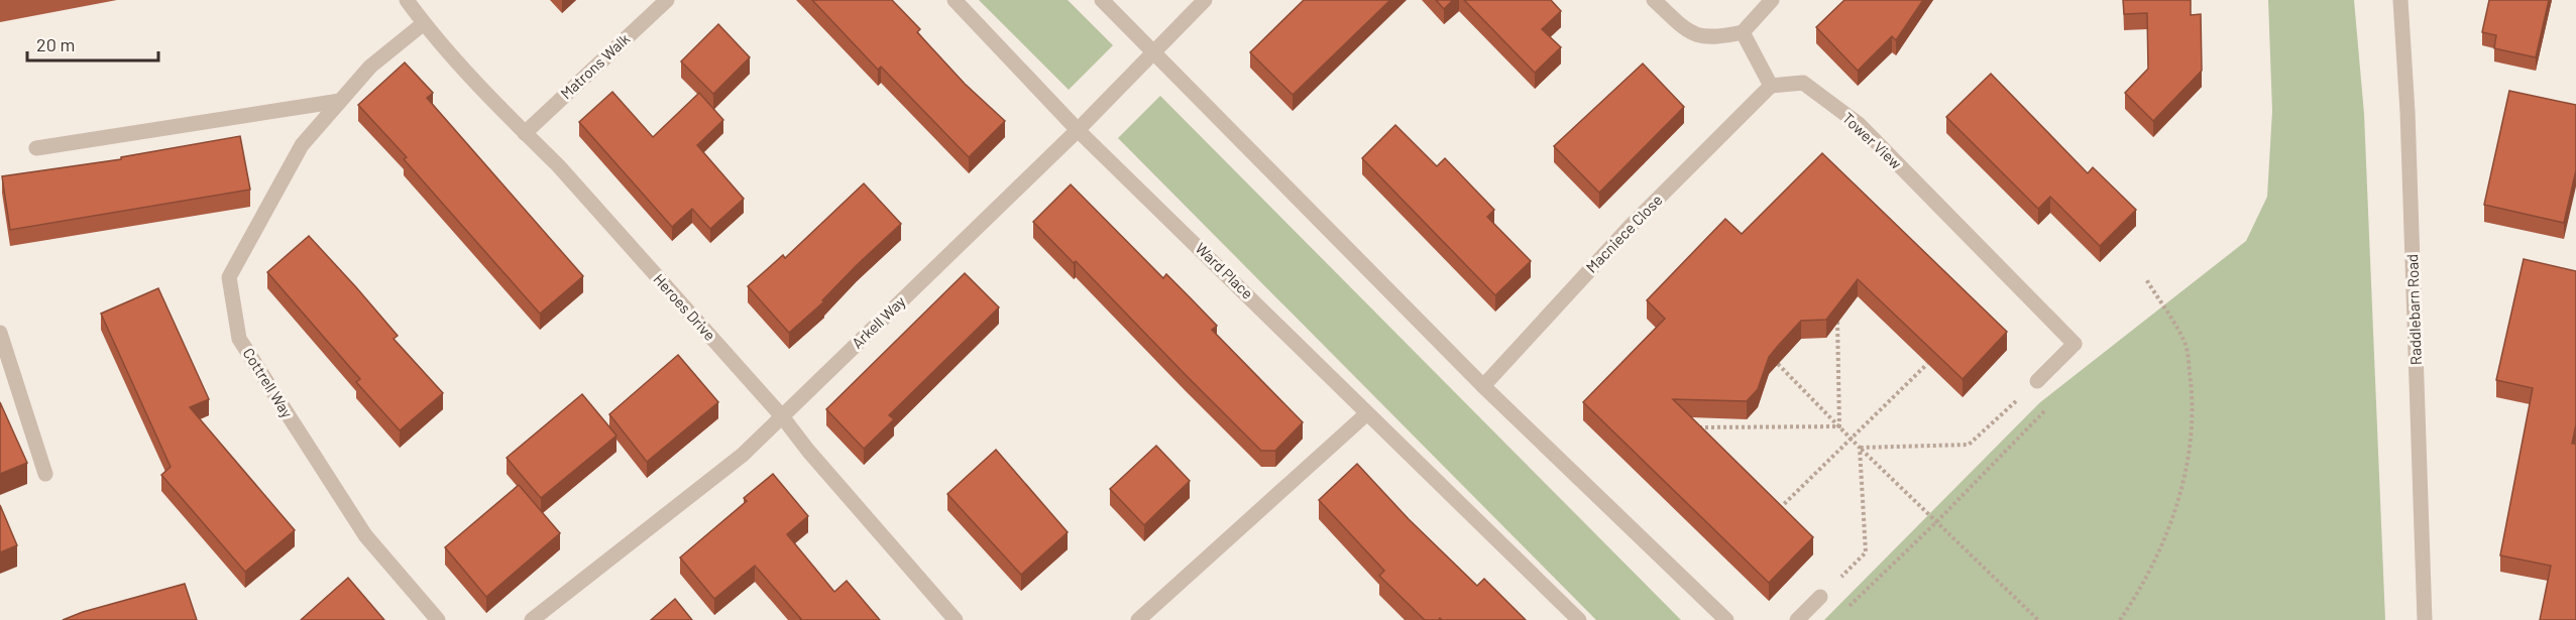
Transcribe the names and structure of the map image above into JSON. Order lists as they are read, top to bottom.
{
  "streets": {
    "street": [
      "Matrons Walk",
      "Tower View",
      "Macniece Close",
      "Ward Place",
      "Heroes Drive",
      "Raddlebarn Road",
      "Arkell Way",
      "Cottrell Way"
    ]
  },
  "crossings": [
    ["Matrons Walk", "Heroes Drive"],
    ["Tower View", "Macniece Close"],
    ["Ward Place", "Arkell Way"],
    ["Heroes Drive", "Arkell Way"],
    ["Heroes Drive", "Cottrell Way"]
  ],
  "scale_bar": "20 m"
}
